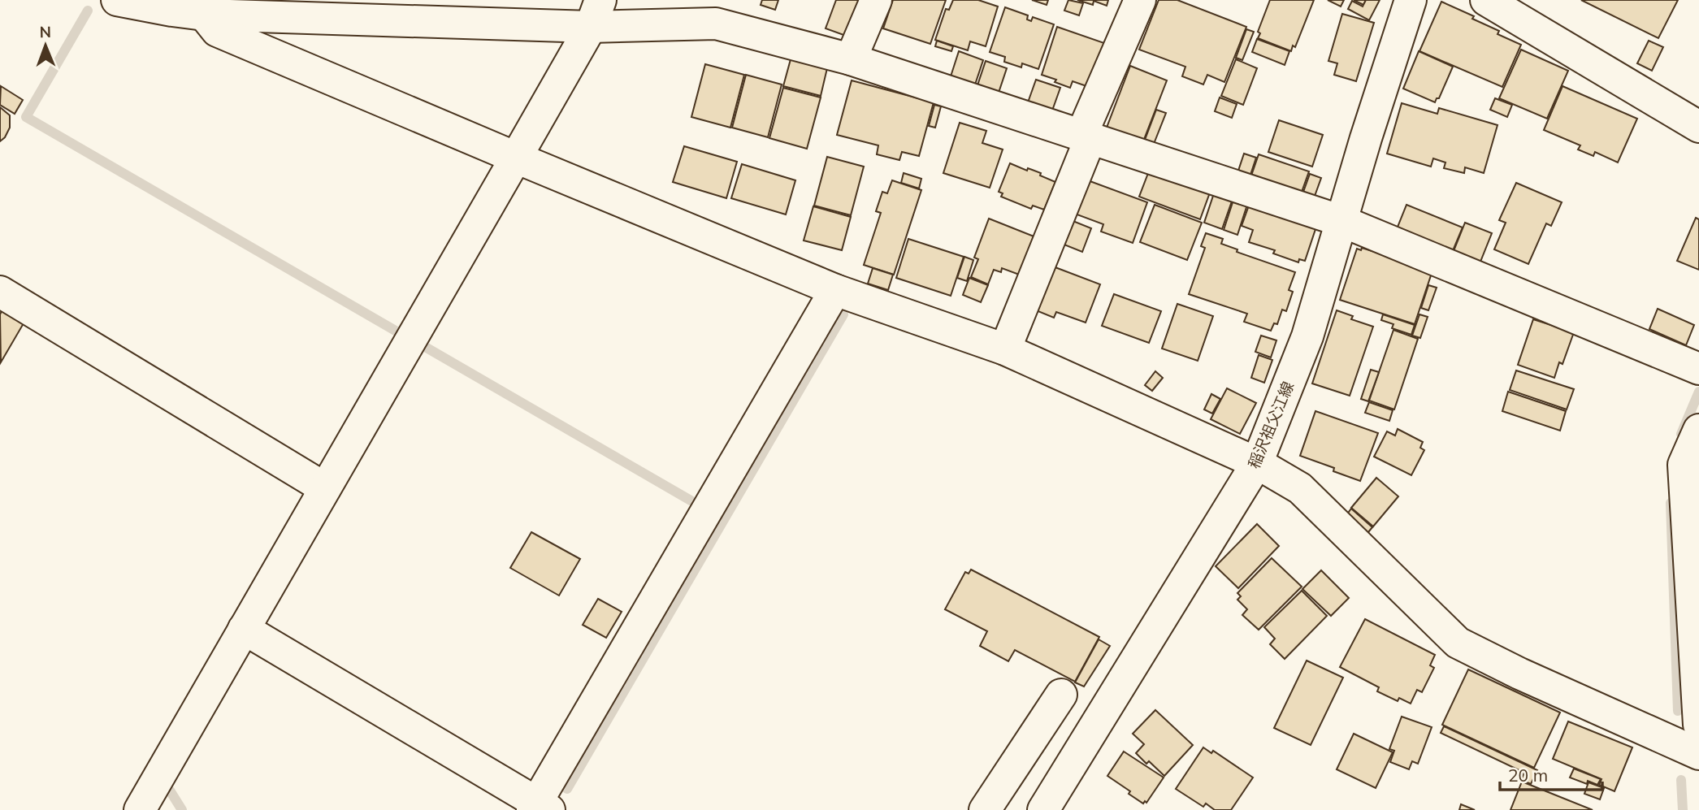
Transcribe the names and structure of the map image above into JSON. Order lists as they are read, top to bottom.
{
  "streets": {
    "street": ["稲沢祖父江線"]
  },
  "scale_bar": "20 m",
  "north": "top"
}
